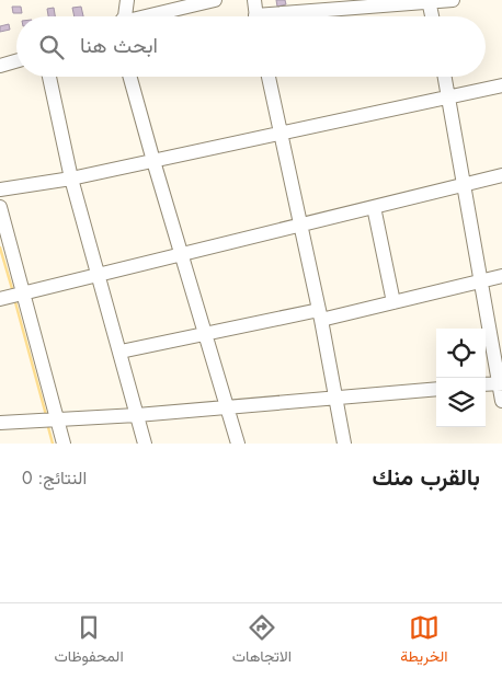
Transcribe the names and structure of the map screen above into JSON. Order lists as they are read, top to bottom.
{
  "page": {
    "search": "ابحث هنا",
    "heading": ["بالقرب منك", "النتائج: 0"],
    "nav": ["الخريطة", "الاتجاهات", "المحفوظات"]
  }
}
